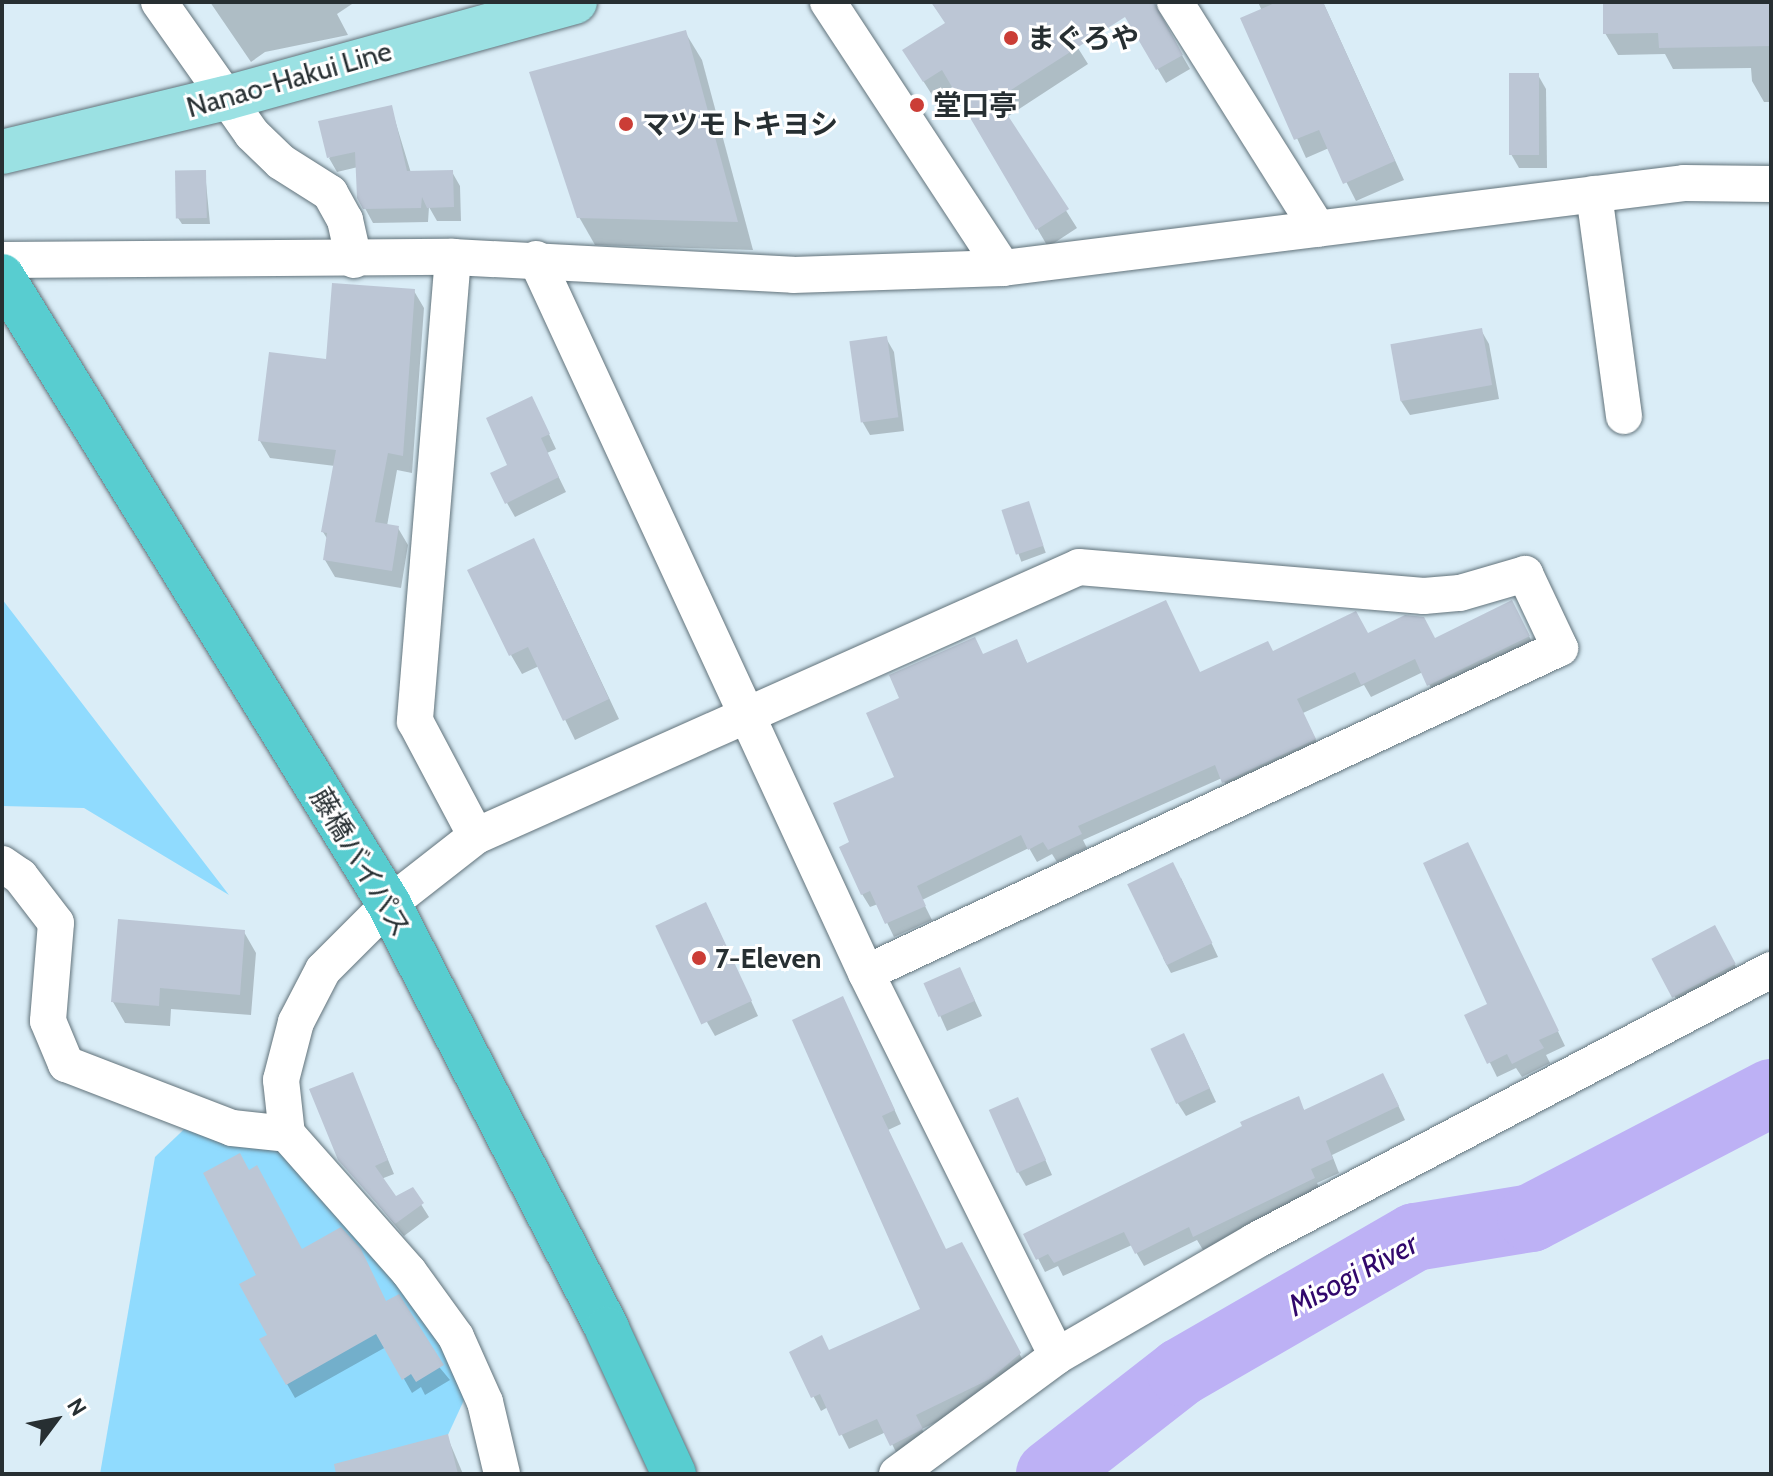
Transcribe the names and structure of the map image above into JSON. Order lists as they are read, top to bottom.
{
  "streets": {
    "highway": ["藤橋バイパス"],
    "main road": ["Nanao-Hakui Line"]
  },
  "water": ["Misogi River"],
  "places": [
    "まぐろや",
    "堂口亭",
    "マツモトキヨシ",
    "7-Eleven"
  ],
  "north": "top right"
}
